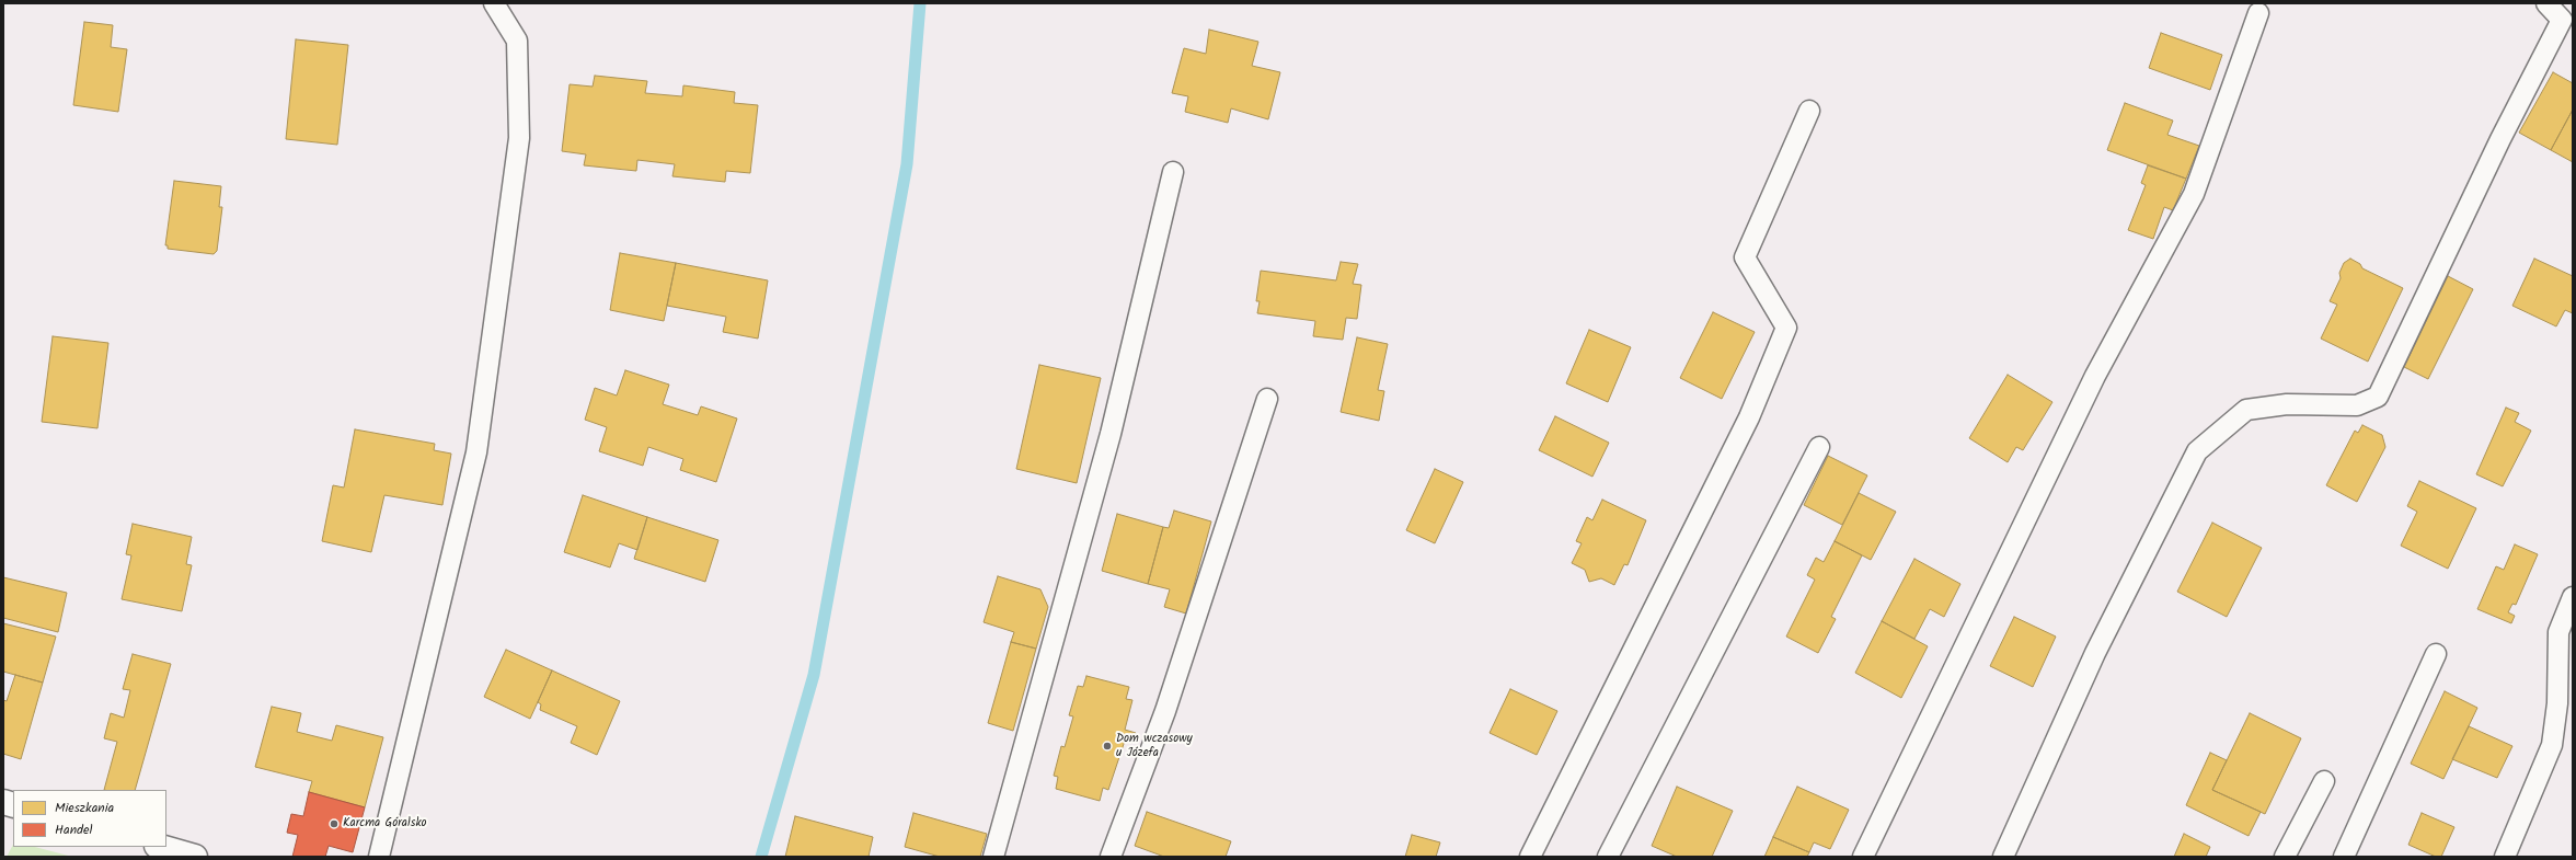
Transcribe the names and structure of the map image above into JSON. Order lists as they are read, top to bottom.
{
  "places": ["Dom wczasowy u Józefa", "Karcma Góralsko"],
  "legend": ["Mieszkania", "Handel"]
}
